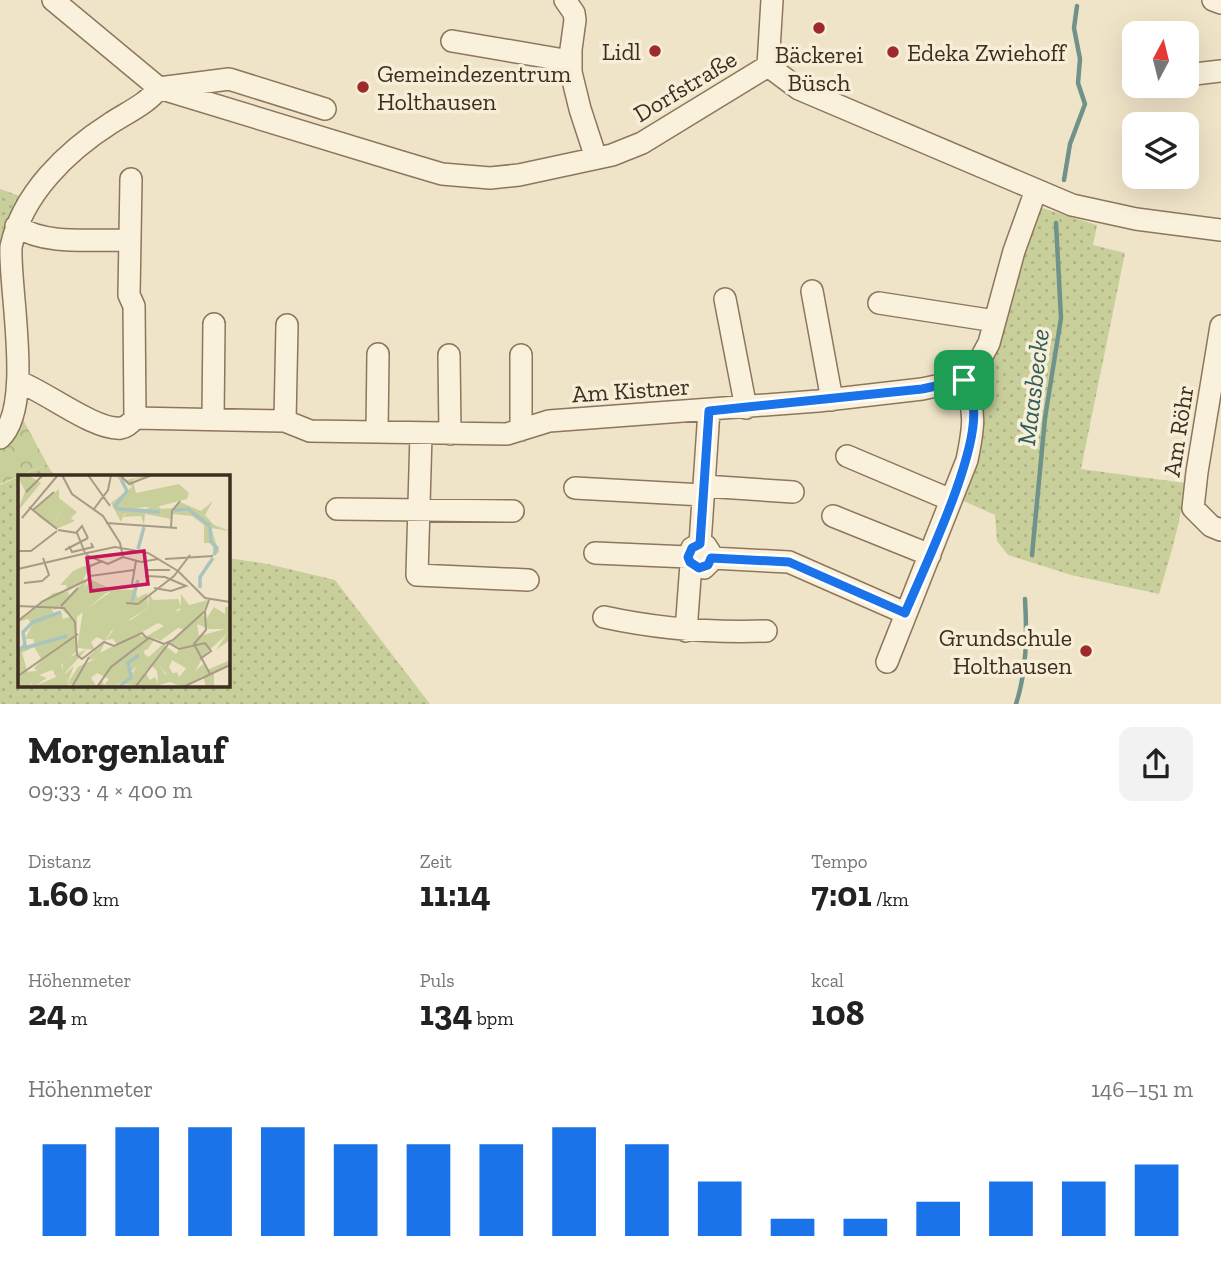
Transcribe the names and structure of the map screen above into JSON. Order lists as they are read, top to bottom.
{
  "streets": {
    "street": ["Dorfstraße", "Am Kistner", "Am Röhr"]
  },
  "water": ["Maasbecke"],
  "places": [
    "Bäckerei Büsch",
    "Lidl",
    "Edeka Zwiehoff",
    "Gemeindezentrum Holthausen",
    "Grundschule Holthausen"
  ],
  "north": "top",
  "page": {
    "heading": ["Morgenlauf", "09:33 · 4 × 400 m"],
    "stats": [
      ["Distanz", "1.60 km"],
      ["Zeit", "11:14"],
      ["Tempo", "7:01 /km"],
      ["Höhenmeter", "24 m"],
      ["Puls", "134 bpm"],
      ["kcal", "108"]
    ],
    "chart": ["Höhenmeter", "146–151 m"]
  }
}
